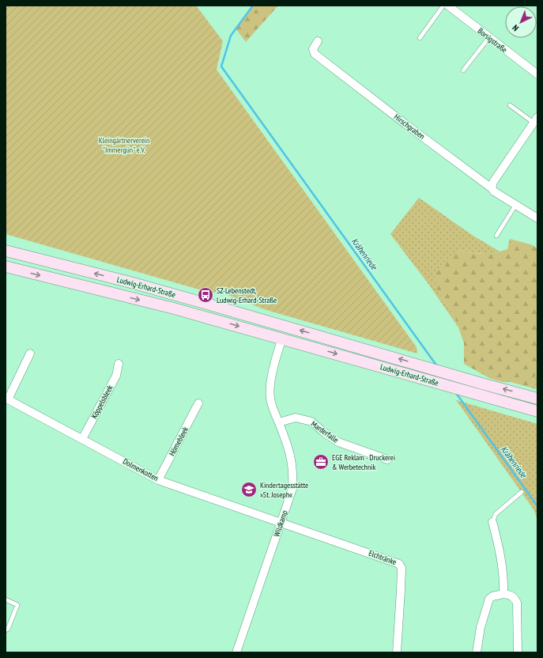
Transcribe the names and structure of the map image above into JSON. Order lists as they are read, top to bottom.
{
  "streets": {
    "main road": ["Ludwig-Erhard-Straße"],
    "street": [
      "Borsigstraße",
      "Hirschgraben",
      "Köppelsbleek",
      "Marderfalle",
      "Hörnebleek",
      "Dolmenkotten",
      "Wildkamp",
      "Elchtränke"
    ]
  },
  "crossings": [
    ["Ludwig-Erhard-Straße", "Wildkamp"],
    ["Köppelsbleek", "Dolmenkotten"],
    ["Marderfalle", "Wildkamp"],
    ["Hörnebleek", "Dolmenkotten"],
    ["Dolmenkotten", "Wildkamp"],
    ["Dolmenkotten", "Elchtränke"],
    ["Wildkamp", "Elchtränke"]
  ],
  "water": ["Krähenriede"],
  "parks": ["Kleingärtnerverein \"Immergün\" e.V."],
  "places": {
    "bus stop": ["SZ-Lebenstedt, Ludwig-Erhard-Straße"],
    "office": ["EGE Reklam - Druckerei & Werbetechnik"],
    "school or university": ["Kindertagesstätte »St. Joseph«"]
  },
  "north": "bottom left"
}
